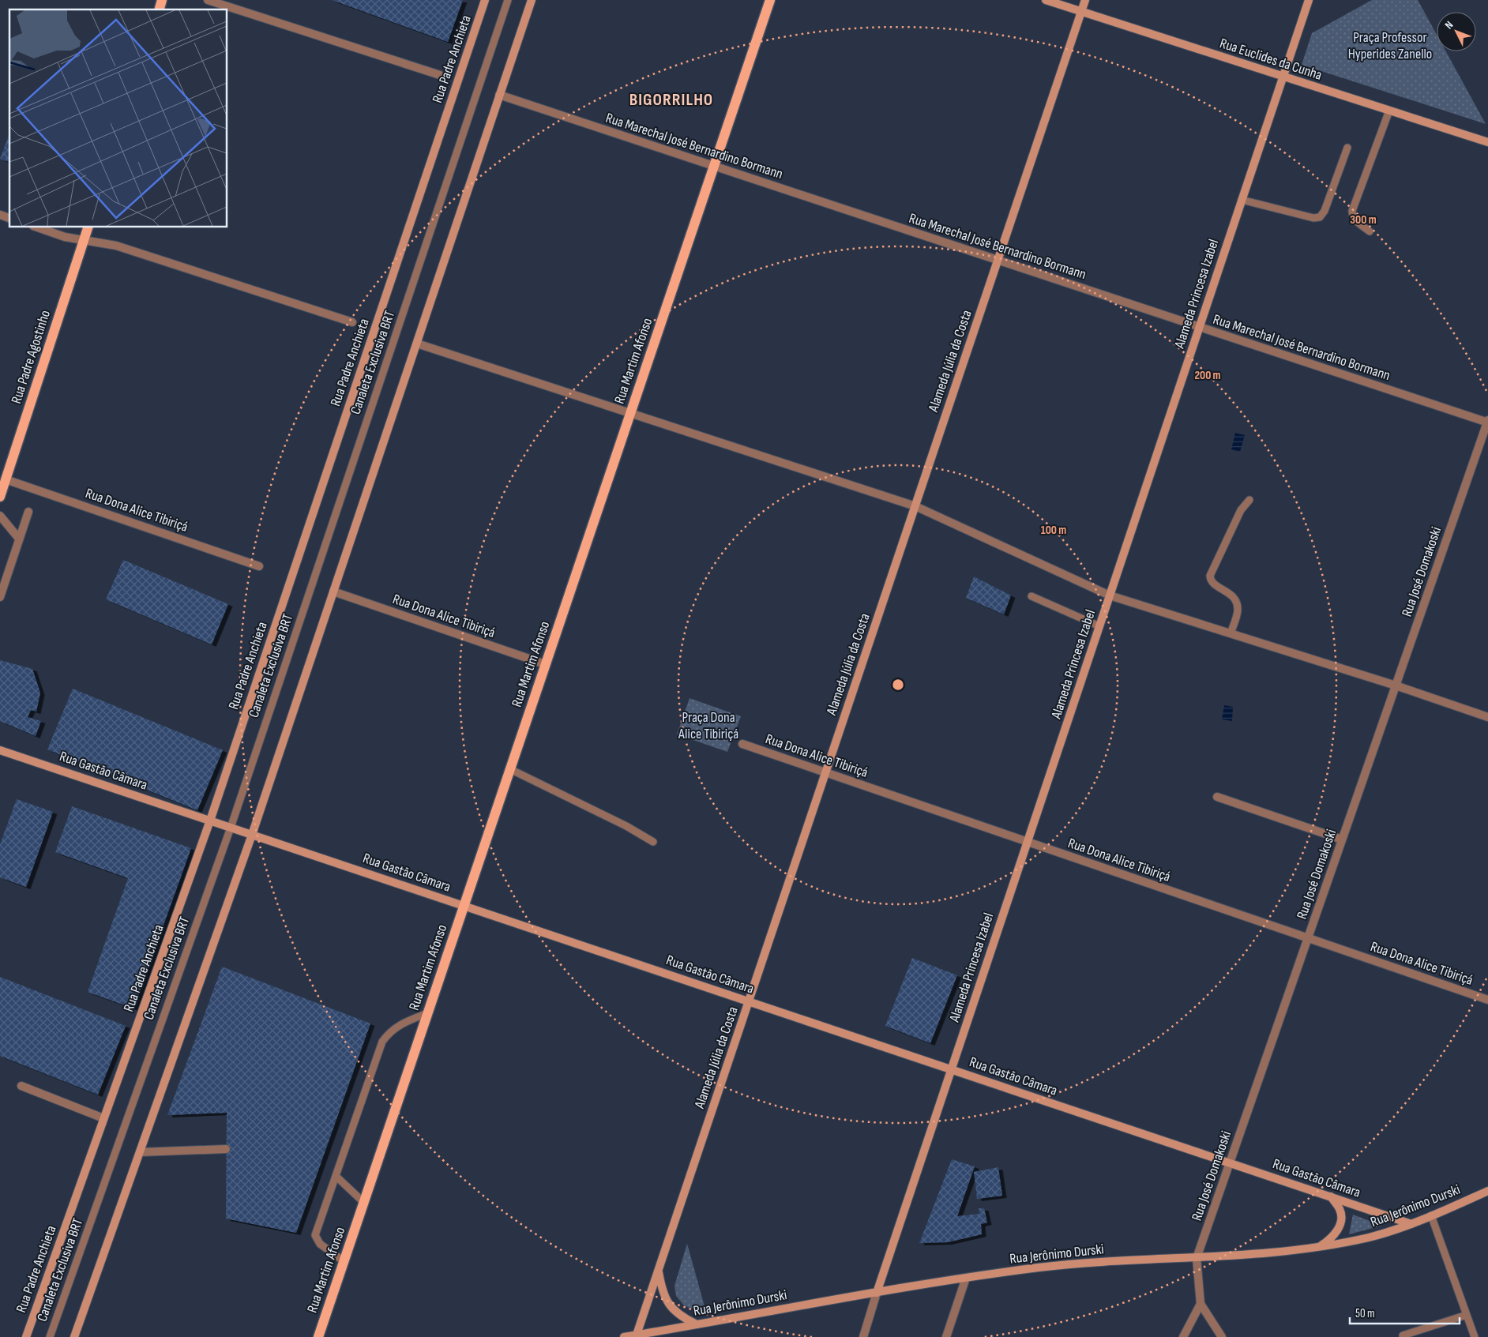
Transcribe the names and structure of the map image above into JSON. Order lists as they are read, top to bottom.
{
  "streets": {
    "main road": ["Rua Padre Agostinho", "Rua Martim Afonso"],
    "street": [
      "Rua Padre Anchieta",
      "Rua Euclides da Cunha",
      "Rua Marechal José Bernardino Bormann",
      "Alameda Princesa Izabel",
      "Alameda Júlia da Costa",
      "Rua Dona Alice Tibiriçá",
      "Rua José Domakoski",
      "Rua Gastão Câmara",
      "Rua Jerônimo Durski"
    ],
    "lane": ["Canaleta Exclusiva BRT"]
  },
  "crossings": [
    ["Rua Padre Anchieta", "Rua Gastão Câmara"],
    ["Rua Euclides da Cunha", "Alameda Princesa Izabel"],
    ["Rua Euclides da Cunha", "Alameda Júlia da Costa"],
    ["Rua Marechal José Bernardino Bormann", "Alameda Princesa Izabel"],
    ["Rua Marechal José Bernardino Bormann", "Rua Martim Afonso"],
    ["Rua Marechal José Bernardino Bormann", "Alameda Júlia da Costa"],
    ["Rua Marechal José Bernardino Bormann", "Rua José Domakoski"],
    ["Alameda Princesa Izabel", "Rua Dona Alice Tibiriçá"],
    ["Alameda Princesa Izabel", "Rua Gastão Câmara"],
    ["Alameda Princesa Izabel", "Rua Jerônimo Durski"],
    ["Rua Padre Agostinho", "Rua Dona Alice Tibiriçá"],
    ["Rua Martim Afonso", "Rua Dona Alice Tibiriçá"],
    ["Rua Martim Afonso", "Rua Gastão Câmara"],
    ["Alameda Júlia da Costa", "Rua Dona Alice Tibiriçá"],
    ["Alameda Júlia da Costa", "Rua Gastão Câmara"],
    ["Alameda Júlia da Costa", "Rua Jerônimo Durski"],
    ["Canaleta Exclusiva BRT", "Rua Gastão Câmara"],
    ["Rua Dona Alice Tibiriçá", "Rua José Domakoski"],
    ["Rua José Domakoski", "Rua Gastão Câmara"],
    ["Rua José Domakoski", "Rua Jerônimo Durski"],
    ["Rua Gastão Câmara", "Rua Jerônimo Durski"]
  ],
  "districts": ["BIGORRILHO"],
  "parks": ["Praça Professor Hyperides Zanello", "Praça Dona Alice Tibiriçá"],
  "scale_bar": "50 m",
  "north": "top left",
  "rings": ["300 m", "200 m", "100 m"]
}
